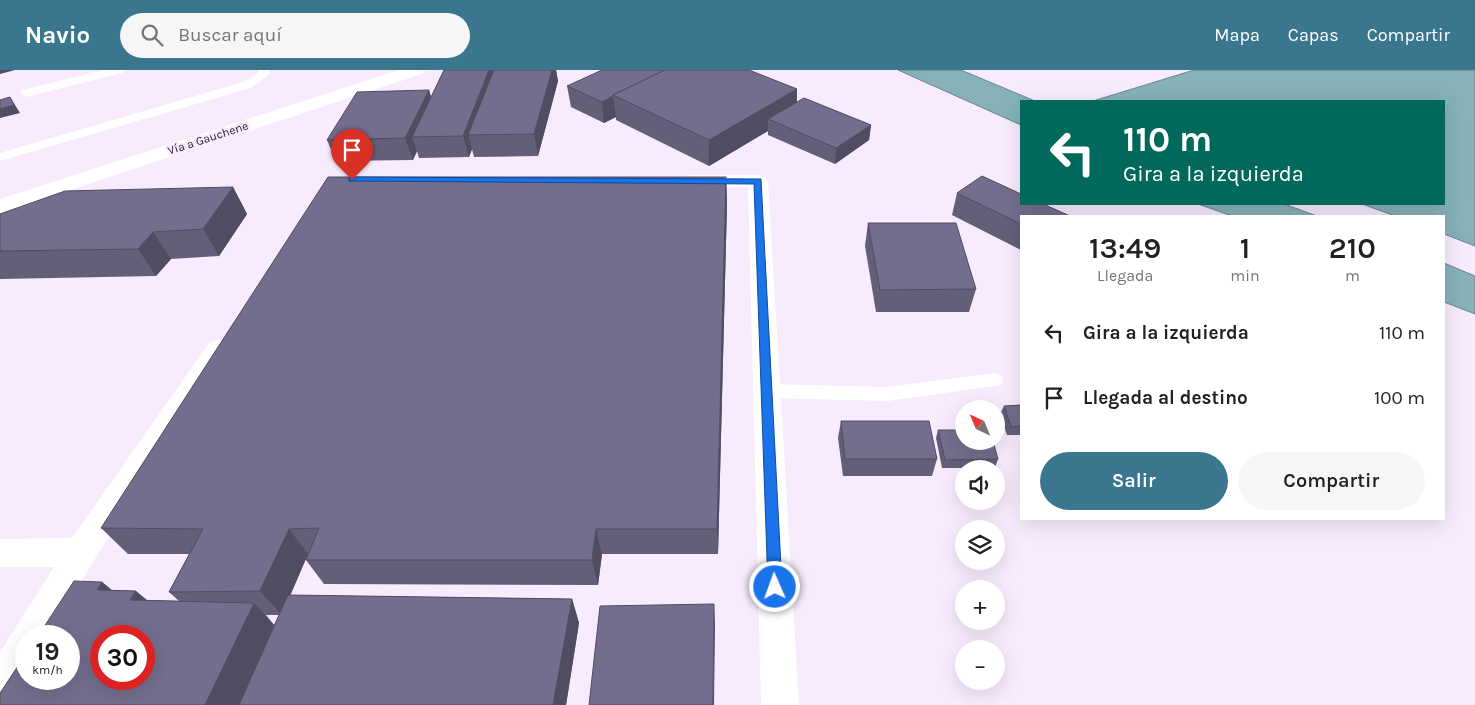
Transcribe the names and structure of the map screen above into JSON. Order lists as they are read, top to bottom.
{
  "streets": {
    "street": ["Vía a Gauchene"]
  },
  "north": "top left",
  "page": {
    "header": "Navio",
    "search": "Buscar aquí",
    "nav": ["Mapa", "Capas", "Compartir"],
    "turn": ["110 m", "Gira a la izquierda"],
    "eta": [
      "13:49",
      "Llegada",
      "1",
      "min",
      "210",
      "m"
    ],
    "list": [
      {
        "name": "Gira a la izquierda",
        "value": "110 m"
      },
      {
        "name": "Llegada al destino",
        "value": "100 m"
      }
    ],
    "map_buttons": ["+", "−"],
    "buttons": ["Salir", "Compartir"],
    "speed": "19 km/h",
    "limit": "30"
  }
}
